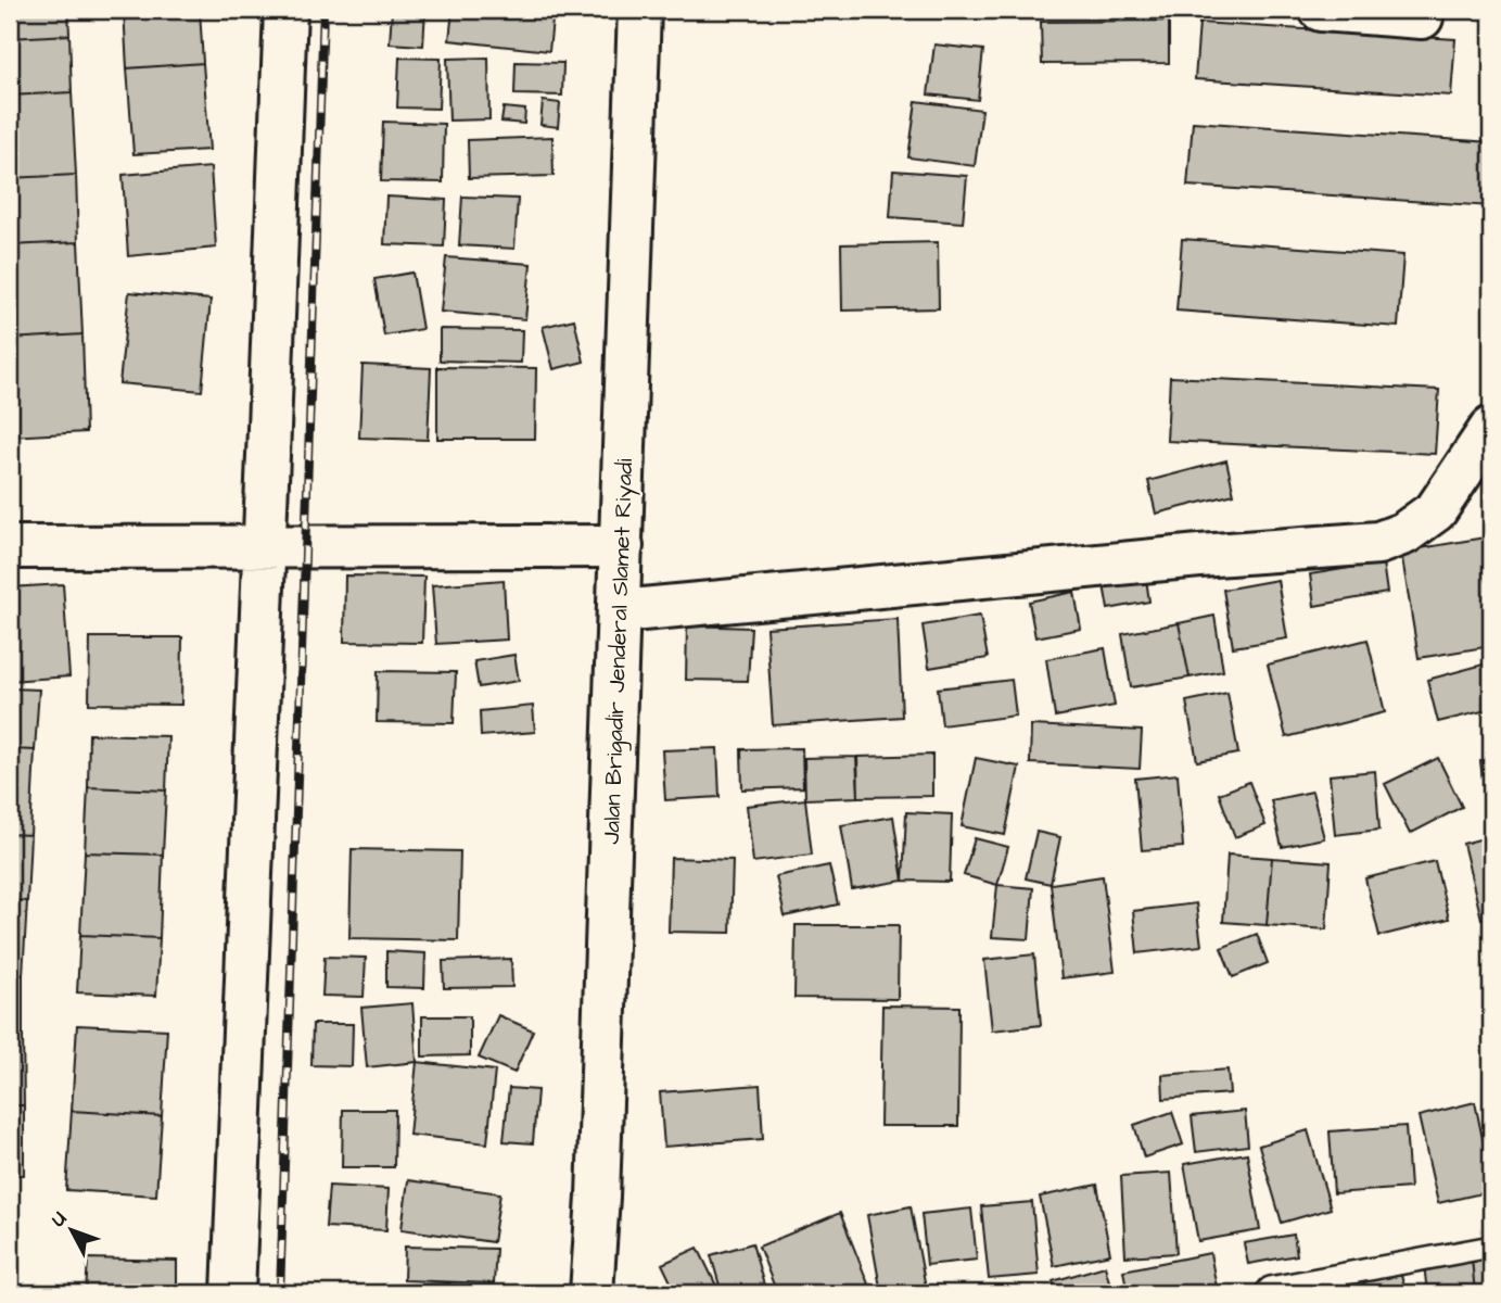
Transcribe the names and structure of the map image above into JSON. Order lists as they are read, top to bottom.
{
  "streets": {
    "street": ["Jalan Brigadir Jenderal Slamet Riyadi"]
  },
  "north": "top left"
}
